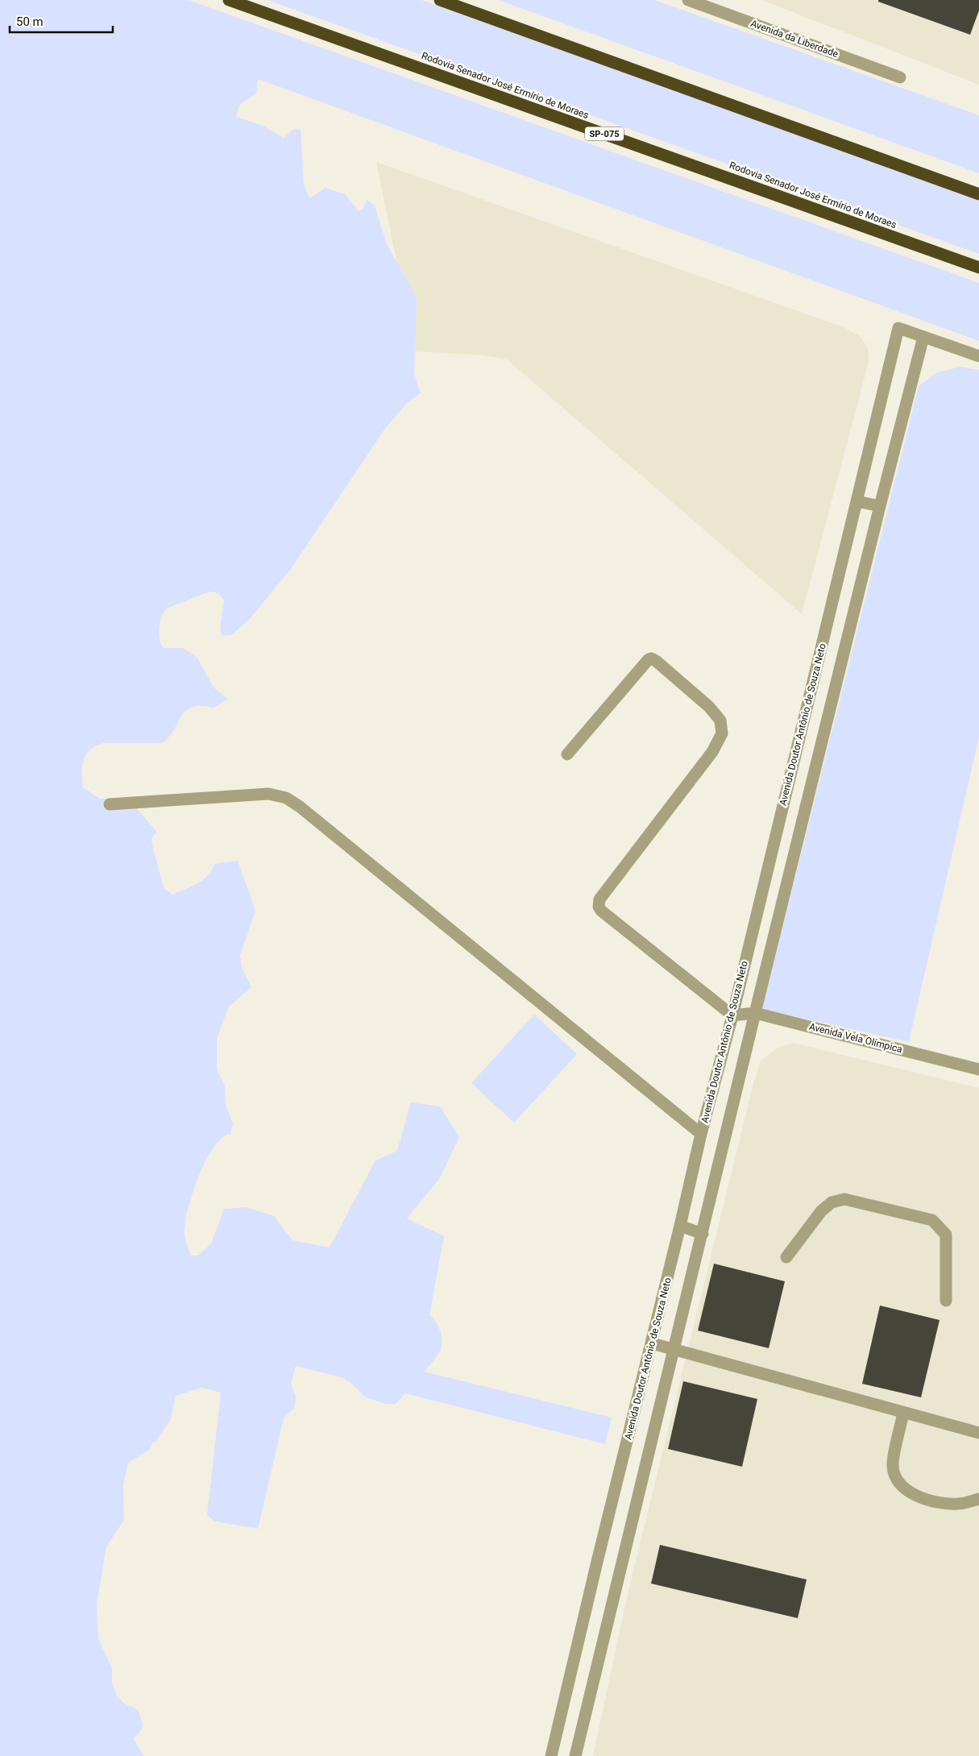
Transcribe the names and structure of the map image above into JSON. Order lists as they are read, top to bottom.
{
  "streets": {
    "highway": ["Rodovia Senador José Ermírio de Moraes", "SP-075"],
    "street": ["Avenida da Liberdade", "Avenida Doutor Antônio de Souza Neto", "Avenida Vela Olímpica"]
  },
  "crossings": [
    ["Avenida Doutor Antônio de Souza Neto", "Avenida Vela Olímpica"]
  ],
  "scale_bar": "50 m"
}
